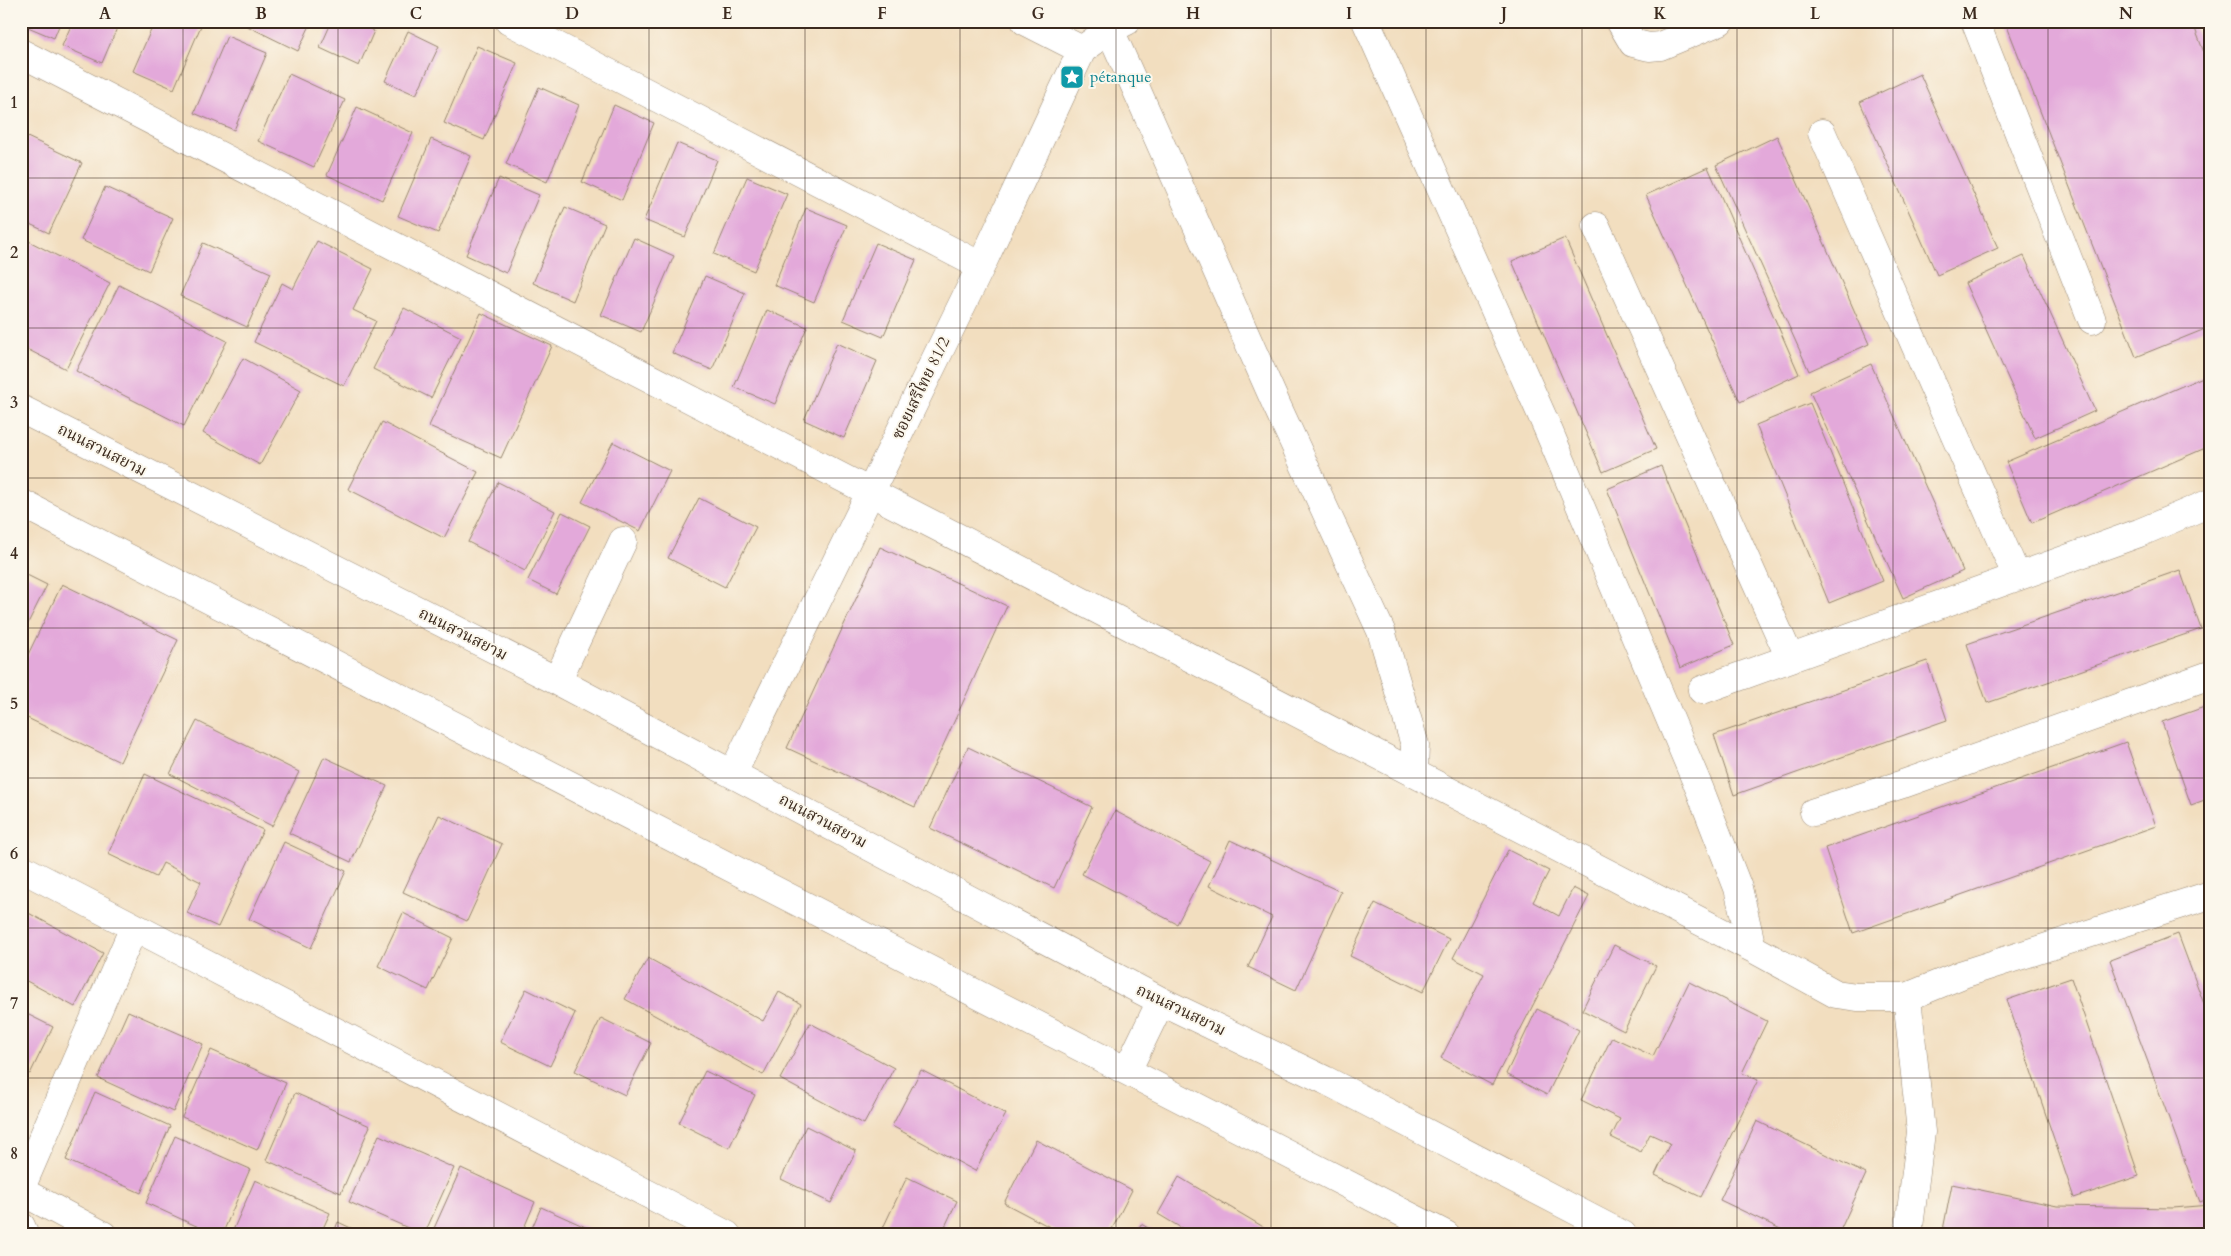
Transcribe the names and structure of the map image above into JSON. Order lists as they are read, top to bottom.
{
  "streets": {
    "street": ["ซอยเสรีไทย 81/2", "ถนนสวนสยาม"]
  },
  "crossings": [
    ["ซอยเสรีไทย 81/2", "ถนนสวนสยาม"]
  ],
  "places": {
    "place": ["pétanque"]
  },
  "grid": {
    "columns": [
      "A",
      "B",
      "C",
      "D",
      "E",
      "F",
      "G",
      "H",
      "I",
      "J",
      "K",
      "L",
      "M",
      "N"
    ],
    "rows": [
      "1",
      "2",
      "3",
      "4",
      "5",
      "6",
      "7",
      "8"
    ]
  }
}
